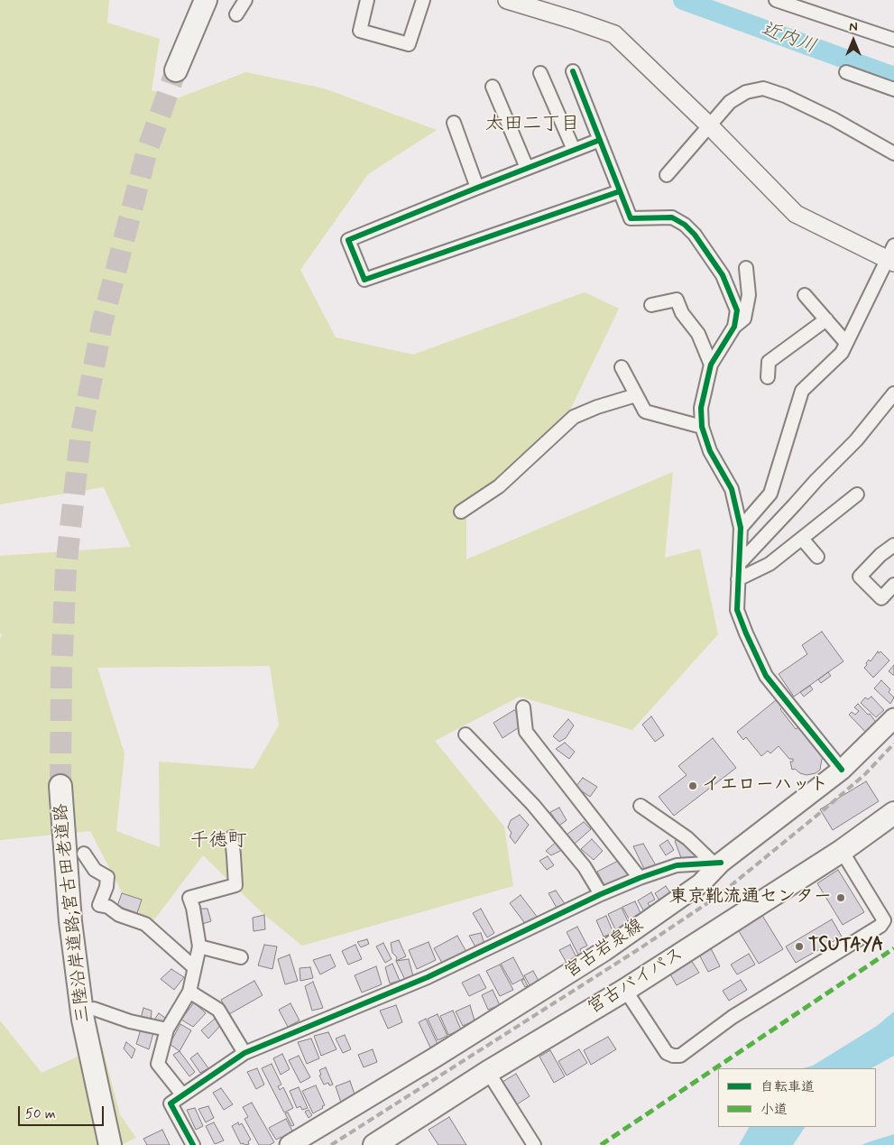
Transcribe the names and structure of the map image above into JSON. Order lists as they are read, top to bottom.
{
  "streets": {
    "highway": ["三陸沿岸道路;宮古田老道路", "宮古バイパス"],
    "main road": ["宮古岩泉線"]
  },
  "districts": ["太田二丁目", "千徳町"],
  "water": ["近内川"],
  "places": ["イエローハット", "東京靴流通センター", "TSUTAYA"],
  "legend": ["自転車道", "小道"],
  "scale_bar": "50 m",
  "north": "top"
}
